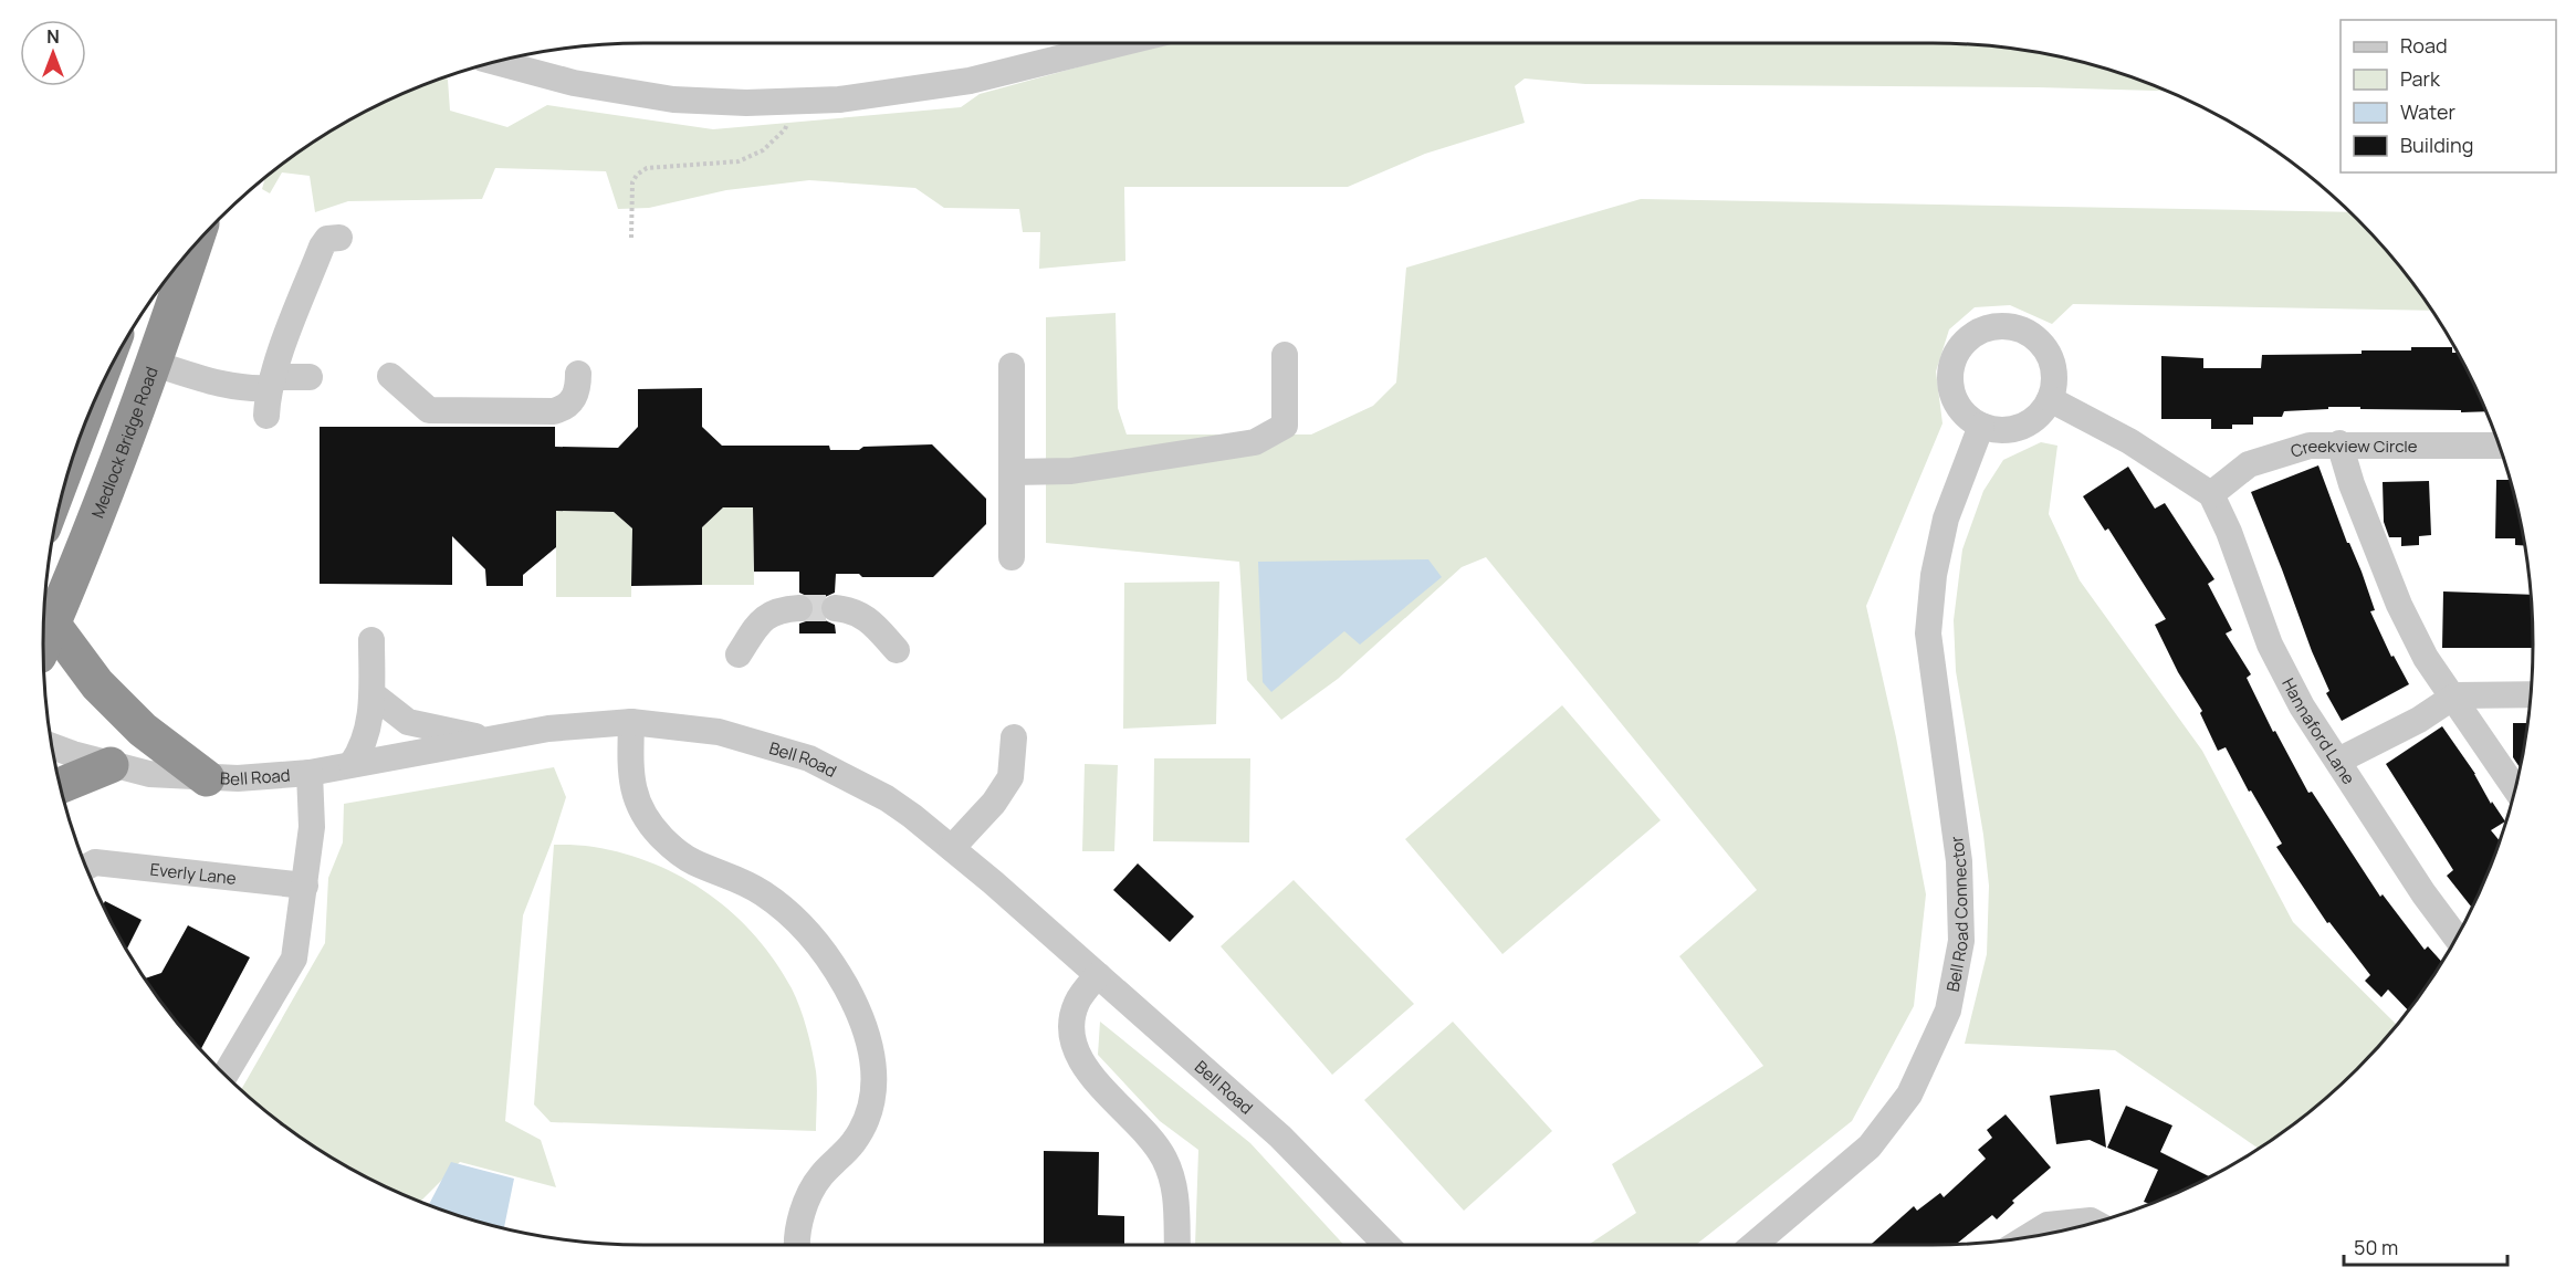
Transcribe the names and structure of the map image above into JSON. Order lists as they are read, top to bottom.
{
  "streets": {
    "highway": ["Medlock Bridge Road"],
    "street": [
      "Creekview Circle",
      "Hannaford Lane",
      "Bell Road",
      "Everly Lane",
      "Bell Road Connector"
    ]
  },
  "crossings": [
    ["Creekview Circle", "Hannaford Lane"]
  ],
  "legend": [
    "Road",
    "Park",
    "Water",
    "Building"
  ],
  "scale_bar": "50 m",
  "north": "top"
}
